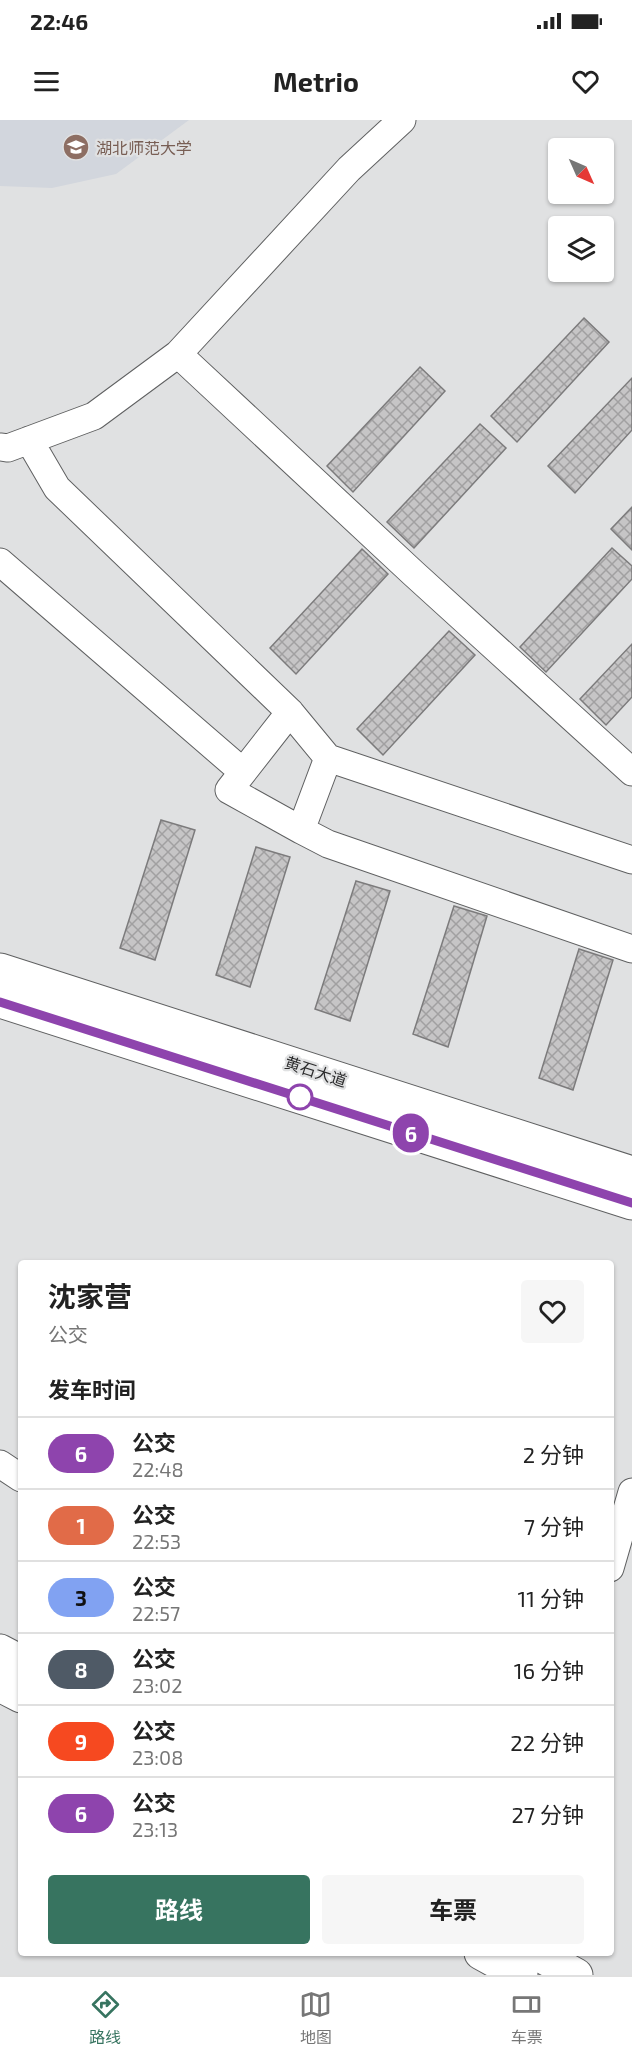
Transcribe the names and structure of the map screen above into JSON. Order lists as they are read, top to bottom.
{
  "streets": {
    "main road": ["黄石大道"]
  },
  "places": {
    "school or university": ["湖北师范大学"]
  },
  "lines": ["bus line 6"],
  "north": "bottom right",
  "page": {
    "status": "22:46",
    "header": "Metrio",
    "on_map": "6",
    "heading": [
      ["沈家营", "公交"],
      "发车时间"
    ],
    "list": [
      {
        "mark": "6",
        "name": "公交",
        "note": "22:48",
        "value": "2 分钟"
      },
      {
        "mark": "1",
        "name": "公交",
        "note": "22:53",
        "value": "7 分钟"
      },
      {
        "mark": "3",
        "name": "公交",
        "note": "22:57",
        "value": "11 分钟"
      },
      {
        "mark": "8",
        "name": "公交",
        "note": "23:02",
        "value": "16 分钟"
      },
      {
        "mark": "9",
        "name": "公交",
        "note": "23:08",
        "value": "22 分钟"
      },
      {
        "mark": "6",
        "name": "公交",
        "note": "23:13",
        "value": "27 分钟"
      }
    ],
    "buttons": ["路线", "车票"],
    "tabs": ["路线", "地图", "车票"]
  }
}
